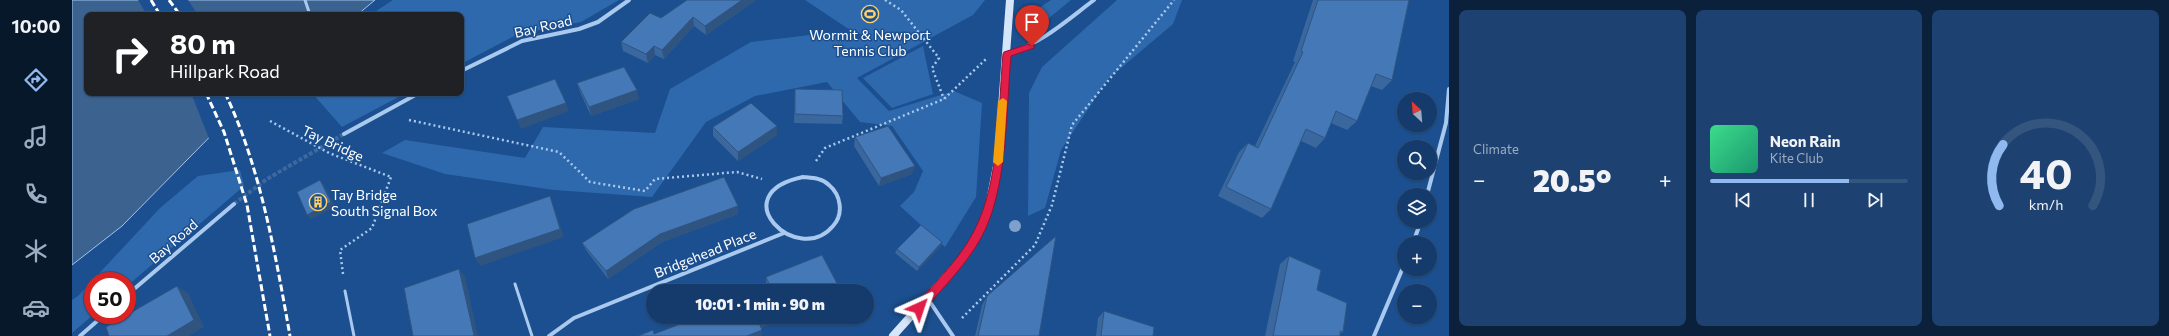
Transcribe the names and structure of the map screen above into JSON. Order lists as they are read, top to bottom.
{
  "streets": {
    "street": ["Bay Road", "Bridgehead Place"],
    "path": ["Tay Bridge"]
  },
  "places": {
    "sports": ["Wormit & Newport Tennis Club"],
    "building": ["Tay Bridge South Signal Box"]
  },
  "north": "top left",
  "page": {
    "tabs": "10:00",
    "tile": "Climate",
    "turn": ["80 m", "Hillpark Road"],
    "map_buttons": ["+", "−"],
    "song": ["Neon Rain", "Kite Club"],
    "heat": ["−", "20.5°", "+"],
    "limit": "50",
    "trip": "10:01 · 1 min · 90 m",
    "gauge": ["40", "km/h"]
  }
}
